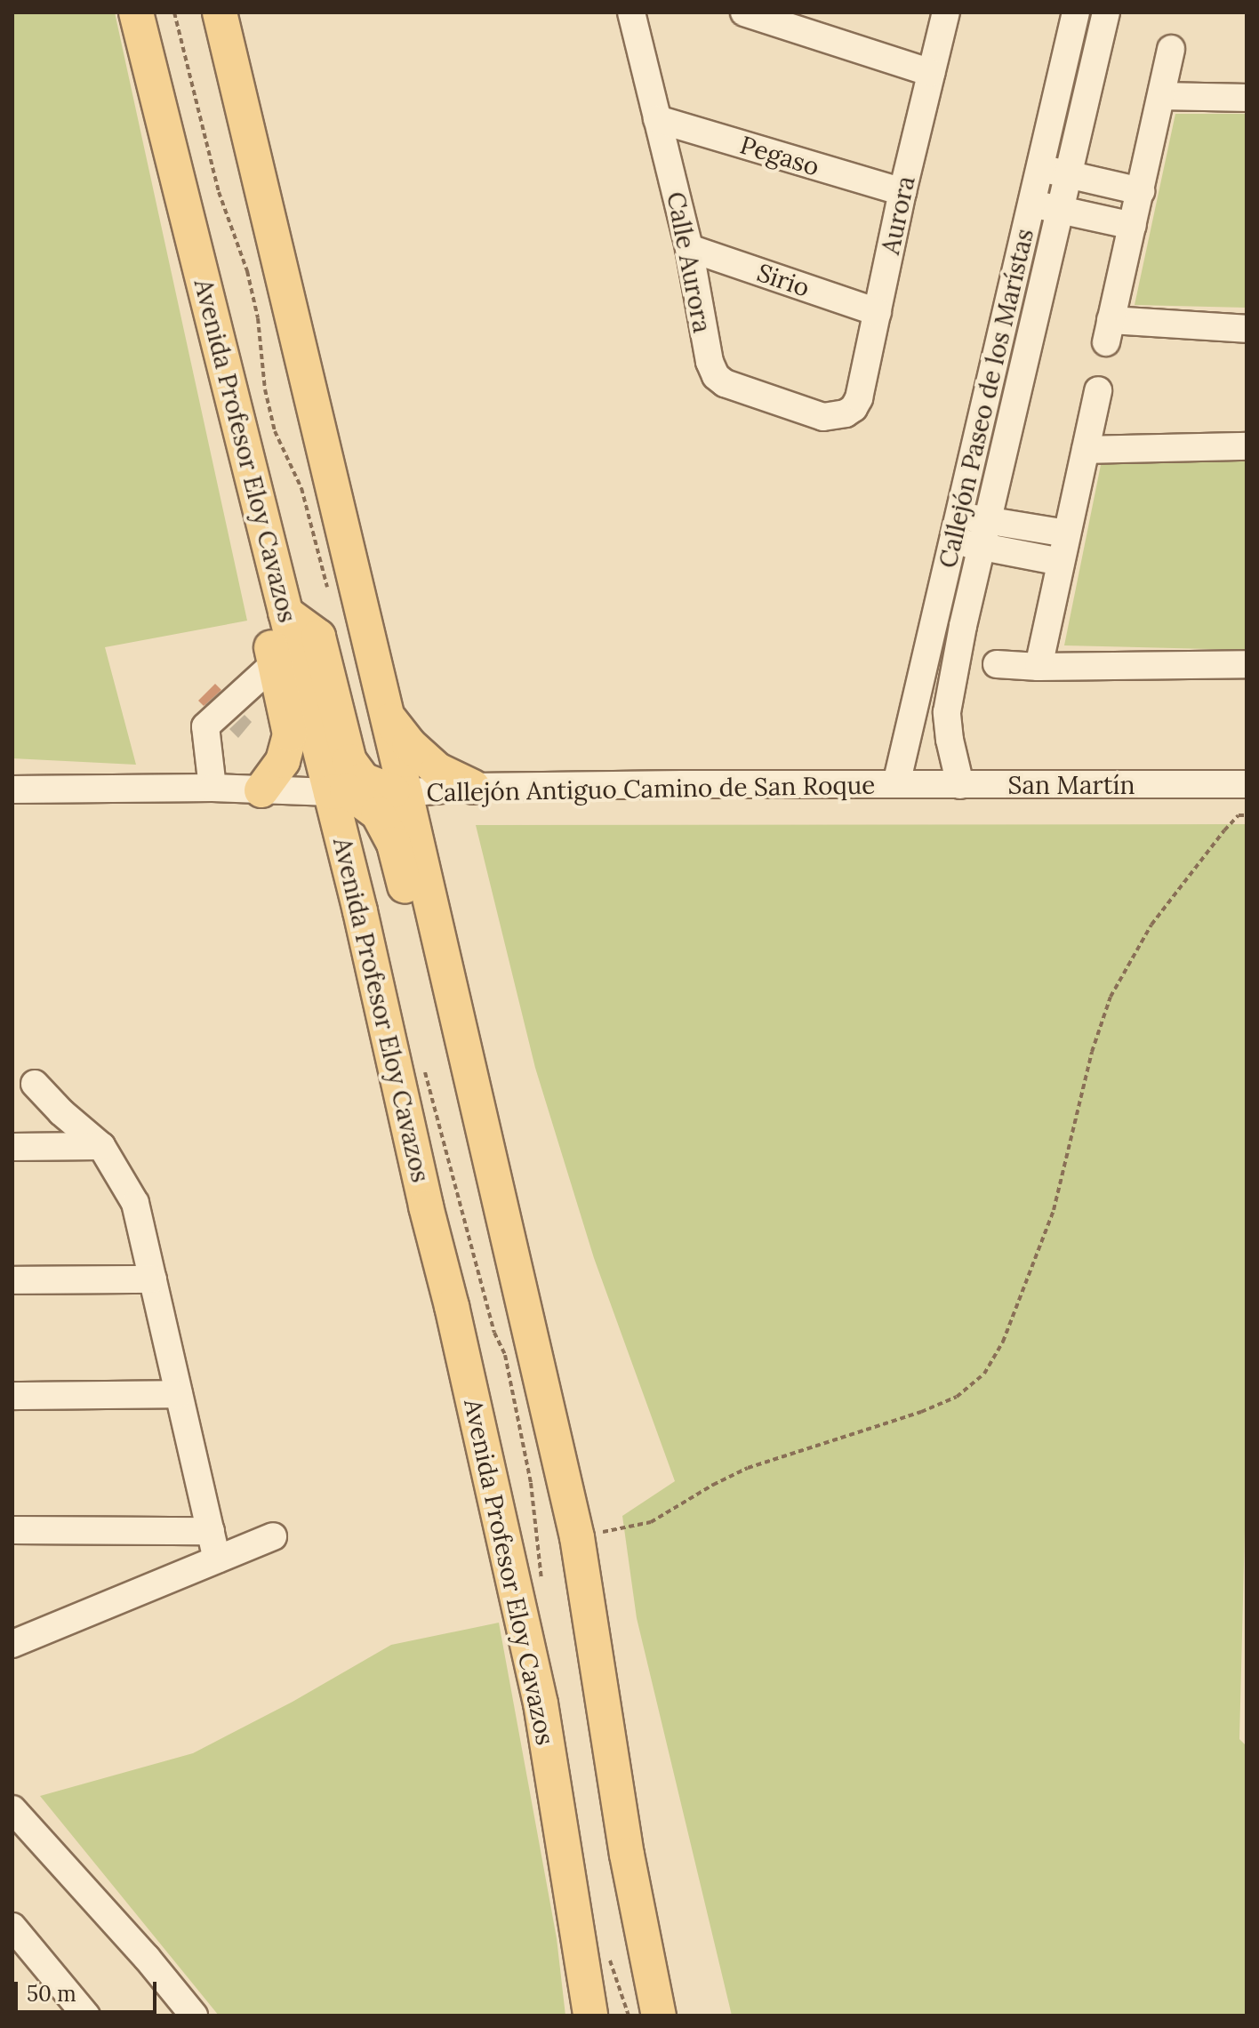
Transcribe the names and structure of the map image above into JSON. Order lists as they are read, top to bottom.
{
  "streets": {
    "main road": ["Avenida Profesor Eloy Cavazos"],
    "street": [
      "Pegaso",
      "Aurora",
      "Calle Aurora",
      "Sirio",
      "Callejón Paseo de los Marístas",
      "San Martín",
      "Callejón Antiguo Camino de San Roque"
    ]
  },
  "crossings": [
    ["Pegaso", "Aurora"],
    ["Pegaso", "Calle Aurora"],
    ["Aurora", "Calle Aurora"],
    ["Aurora", "Sirio"],
    ["Calle Aurora", "Sirio"],
    ["Callejón Paseo de los Marístas", "San Martín"],
    ["Callejón Paseo de los Marístas", "Callejón Antiguo Camino de San Roque"],
    ["San Martín", "Callejón Antiguo Camino de San Roque"]
  ],
  "scale_bar": "50 m"
}
